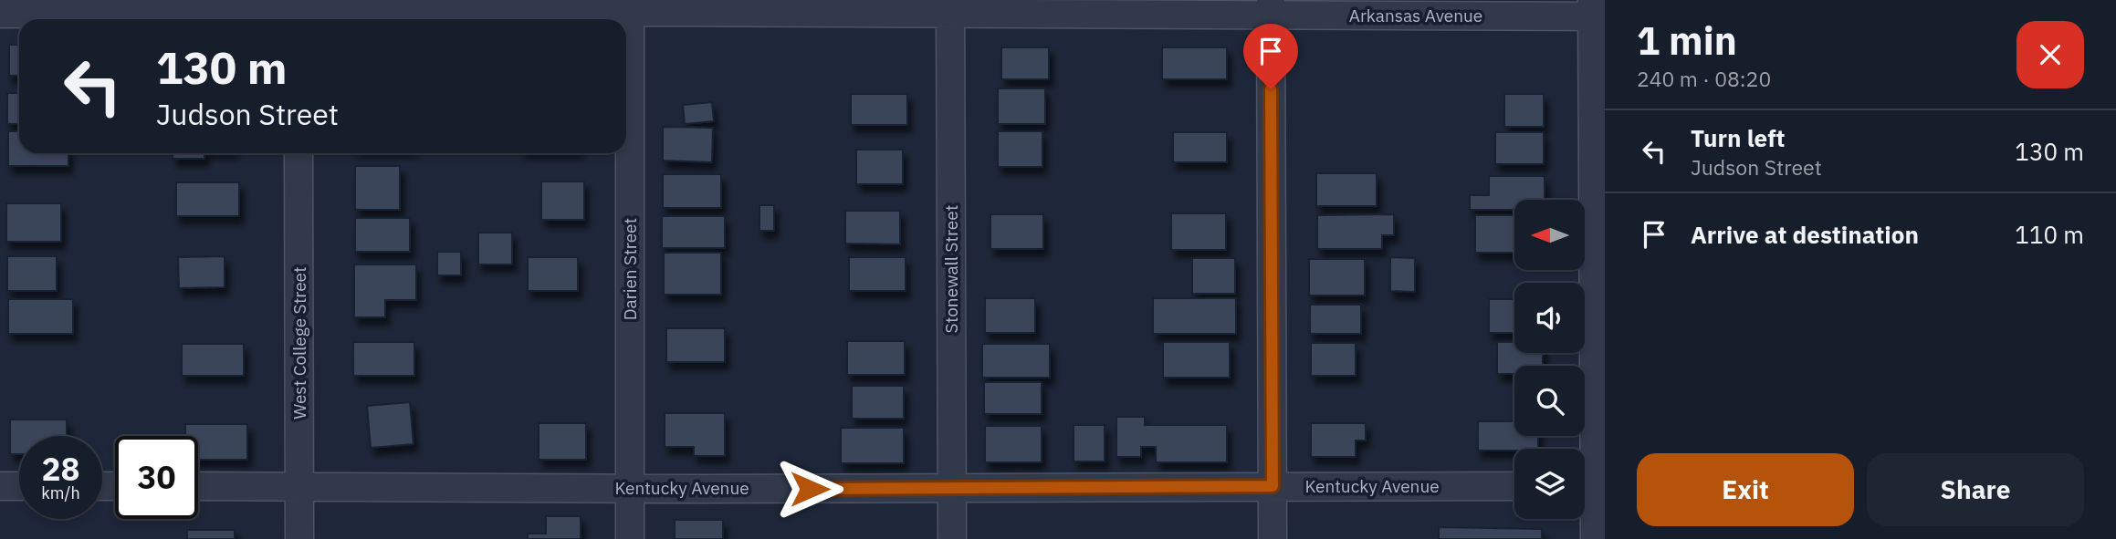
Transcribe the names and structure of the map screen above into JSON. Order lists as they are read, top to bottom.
{
  "streets": {
    "street": [
      "Arkansas Avenue",
      "Darien Street",
      "Stonewall Street",
      "West College Street",
      "Kentucky Avenue"
    ]
  },
  "crossings": [
    ["Arkansas Avenue", "Darien Street"],
    ["Arkansas Avenue", "Stonewall Street"],
    ["Darien Street", "Kentucky Avenue"],
    ["Stonewall Street", "Kentucky Avenue"],
    ["West College Street", "Kentucky Avenue"]
  ],
  "north": "left",
  "page": {
    "heading": ["1 min", "240 m · 08:20"],
    "turn": ["130 m", "Judson Street"],
    "list": [
      {
        "name": "Turn left",
        "note": "Judson Street",
        "value": "130 m"
      },
      {
        "name": "Arrive at destination",
        "value": "110 m"
      }
    ],
    "speed": "28 km/h",
    "limit": "30",
    "buttons": ["Exit", "Share"]
  }
}
